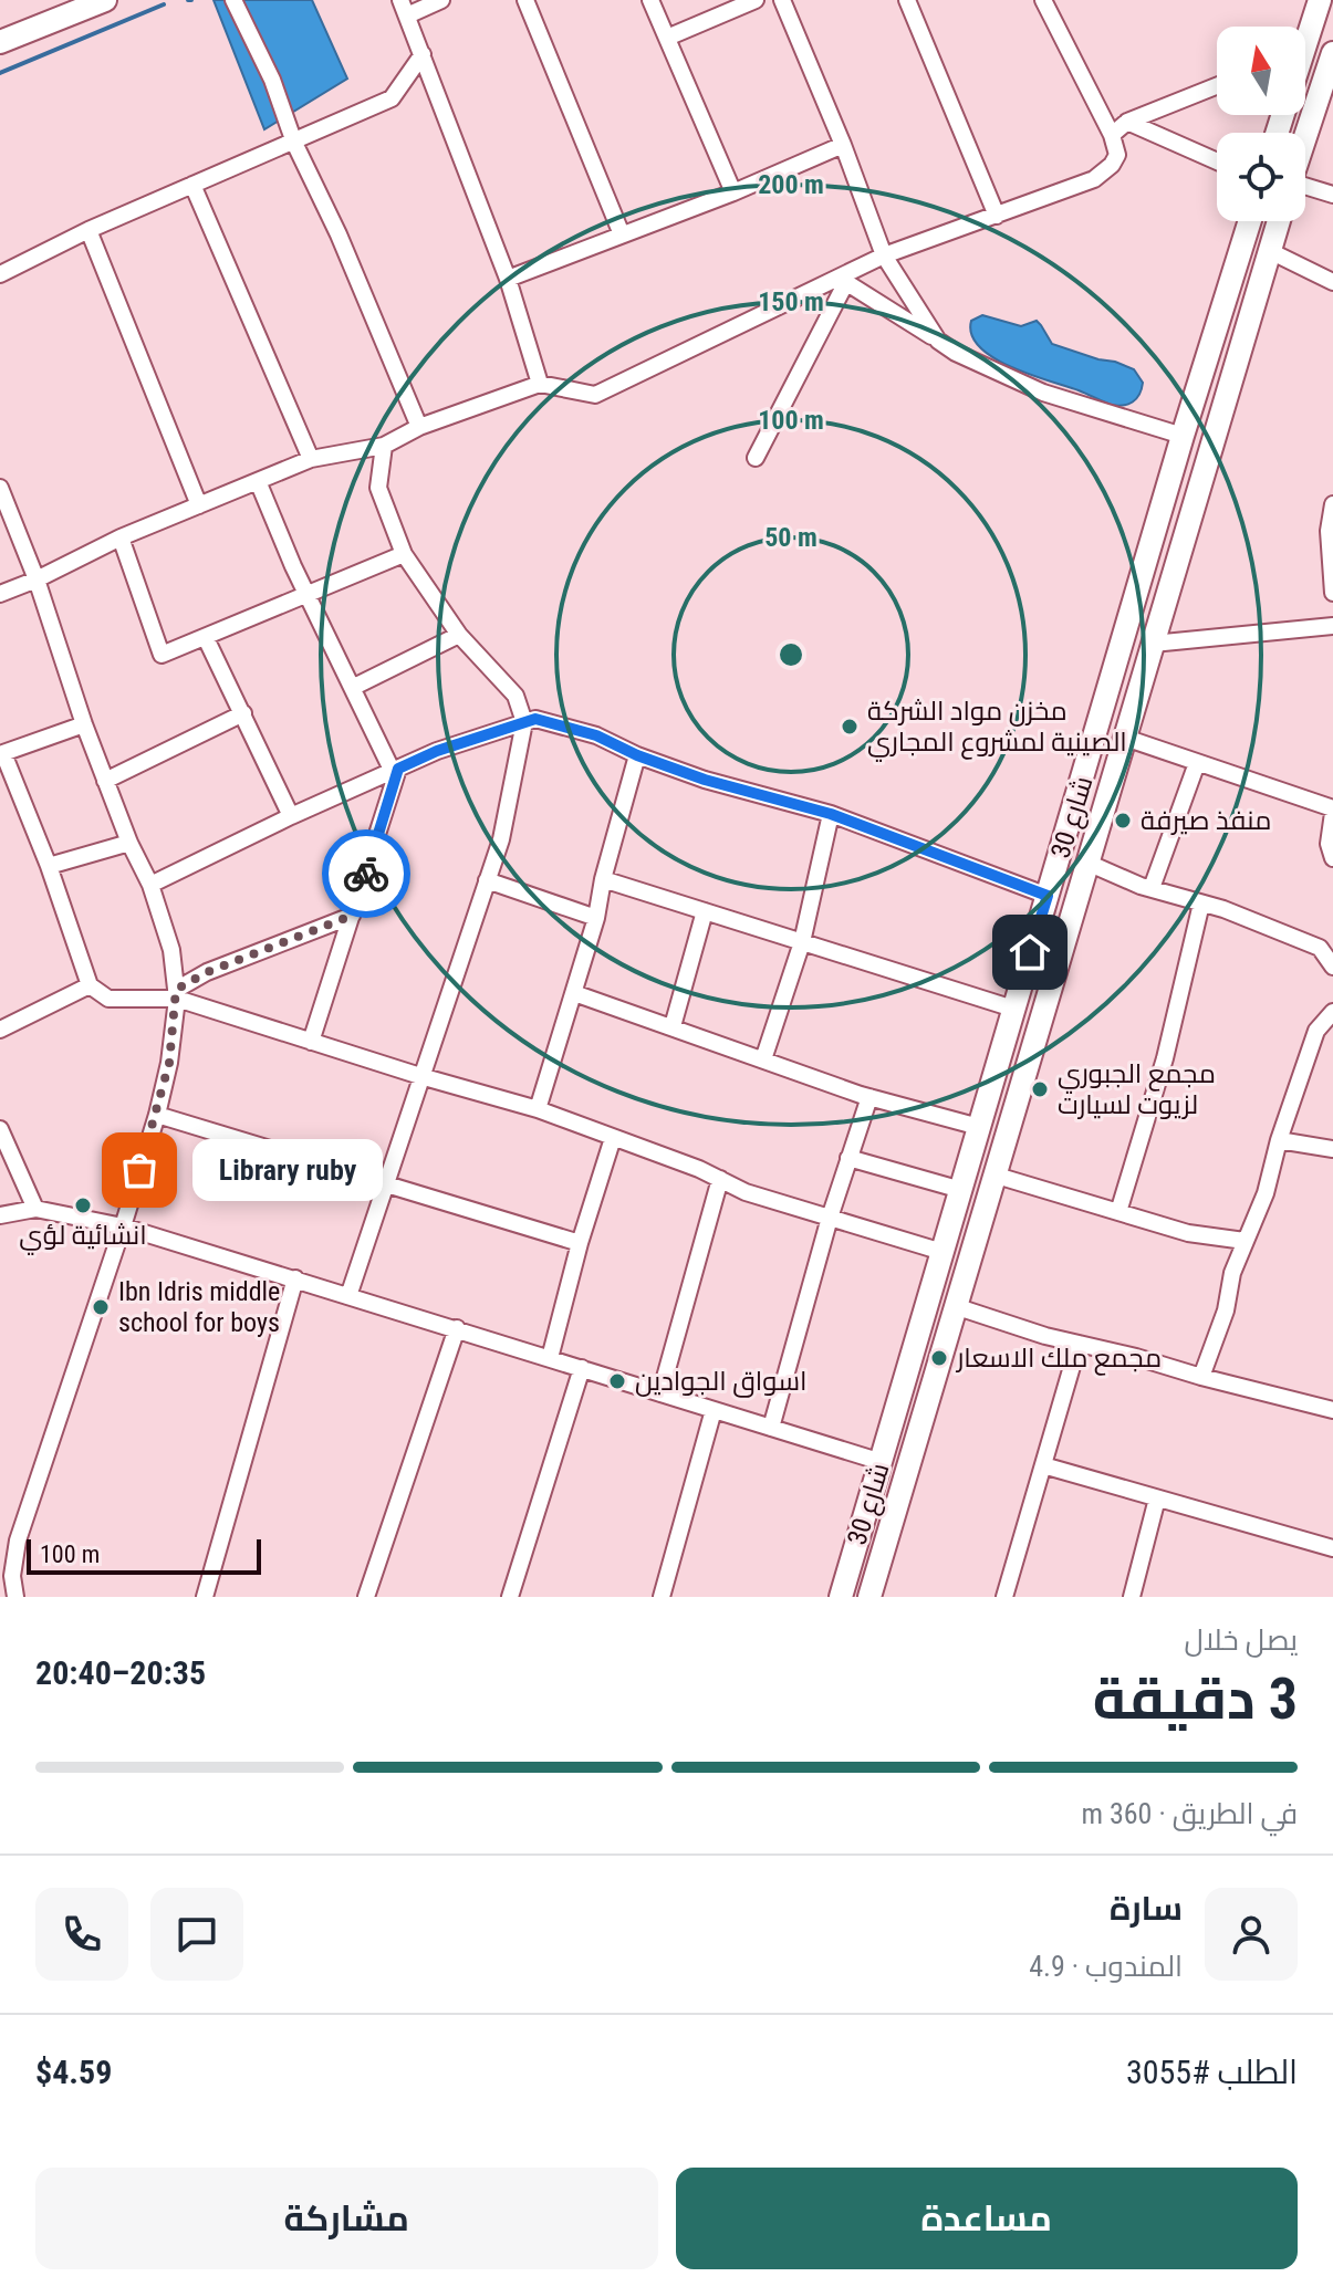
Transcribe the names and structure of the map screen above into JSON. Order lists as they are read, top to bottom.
{
  "streets": {
    "street": ["شارع 30"]
  },
  "places": [
    "مخزن مواد الشركة الصينية لمشروع المجاري",
    "منفذ صيرفة",
    "مجمع الجبوري لزيوت لسيارت",
    "Library ruby",
    "انشائية لؤي",
    "Ibn Idris middle school for boys",
    "مجمع ملك الاسعار",
    "اسواق الجوادين"
  ],
  "scale_bar": "100 m",
  "north": "top",
  "page": {
    "bubble": "Library ruby",
    "scale": "100 m",
    "heading": ["3 دقيقة", "يصل خلال", "20:35–20:40"],
    "panel": [
      "سارة",
      "المندوب · 4.9",
      "الطلب #3055",
      "$4.59"
    ],
    "bar": "في الطريق · 360 m",
    "buttons": ["مساعدة", "مشاركة"]
  },
  "rings": [
    "200 m",
    "150 m",
    "100 m",
    "50 m"
  ]
}
